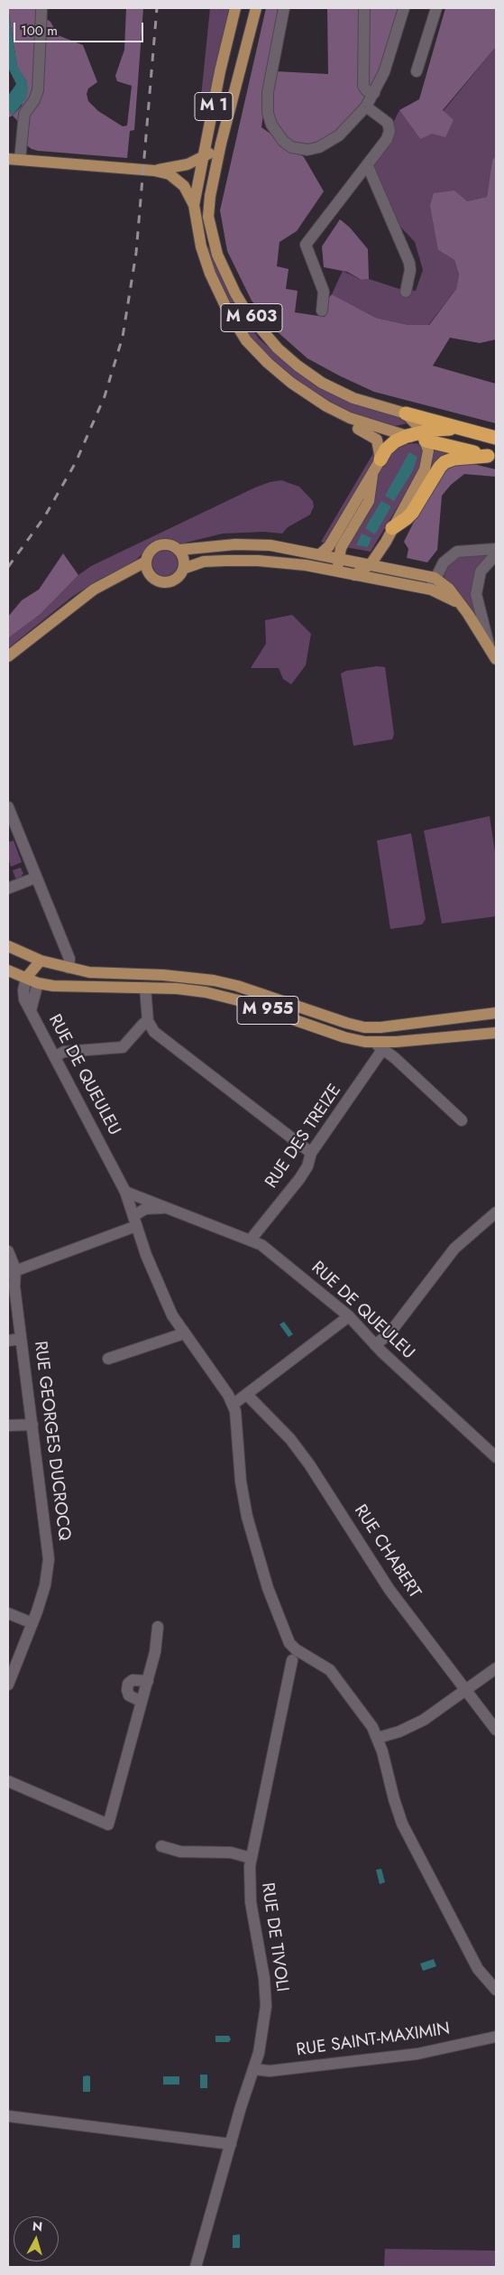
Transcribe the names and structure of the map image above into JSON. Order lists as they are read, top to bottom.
{
  "streets": {
    "highway": ["M 603"],
    "main road": ["M 1", "M 955"],
    "street": [
      "RUE DE QUEULEU",
      "RUE DES TREIZE",
      "RUE GEORGES DUCROCQ",
      "RUE CHABERT",
      "RUE DE TIVOLI",
      "RUE SAINT-MAXIMIN"
    ]
  },
  "crossings": [
    ["M 1", "M 603"],
    ["M 955", "RUE DE QUEULEU"],
    ["M 955", "RUE DES TREIZE"],
    ["RUE DE QUEULEU", "RUE DES TREIZE"],
    ["RUE DE QUEULEU", "RUE GEORGES DUCROCQ"],
    ["RUE DE TIVOLI", "RUE SAINT-MAXIMIN"]
  ],
  "scale_bar": "100 m",
  "north": "top"
}
